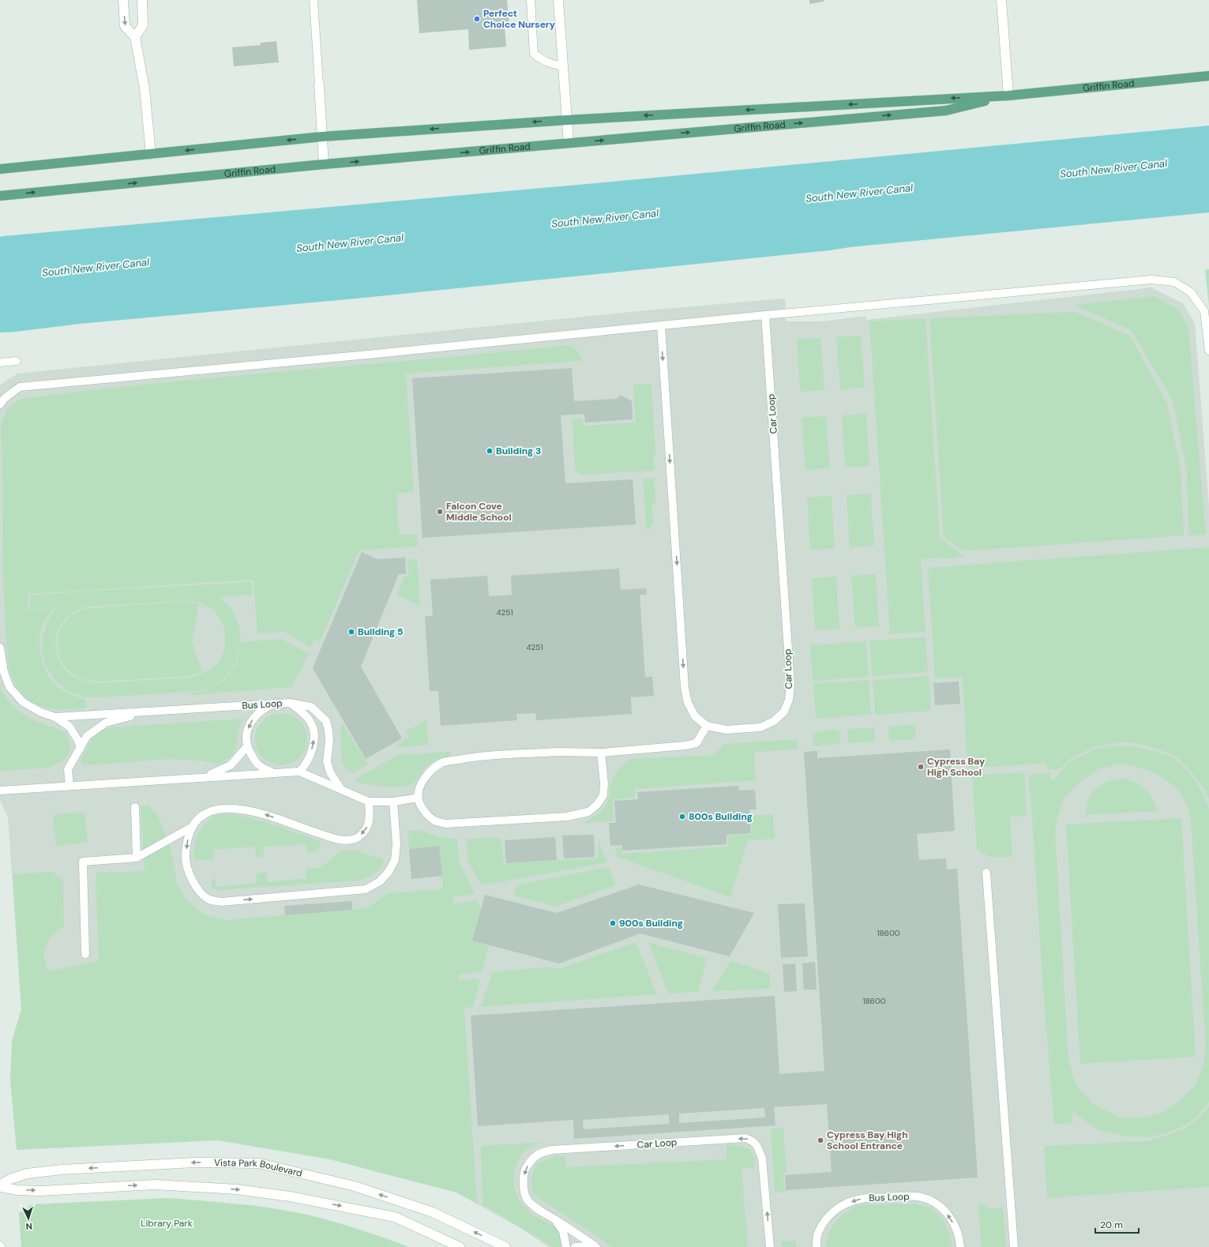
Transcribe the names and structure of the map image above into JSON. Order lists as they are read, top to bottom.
{
  "streets": {
    "main road": ["Griffin Road"],
    "street": ["Vista Park Boulevard"],
    "lane": ["Car Loop", "Bus Loop"]
  },
  "water": ["South New River Canal"],
  "parks": ["Library Park"],
  "places": [
    "Perfect Choice Nursery",
    "Building 3",
    "Falcon Cove Middle School",
    "Building 5",
    "Cypress Bay High School",
    "800s Building",
    "900s Building",
    "Cypress Bay High School Entrance"
  ],
  "house_numbers": [
    "4251",
    "4251",
    "18600",
    "18600"
  ],
  "scale_bar": "20 m",
  "north": "bottom"
}
